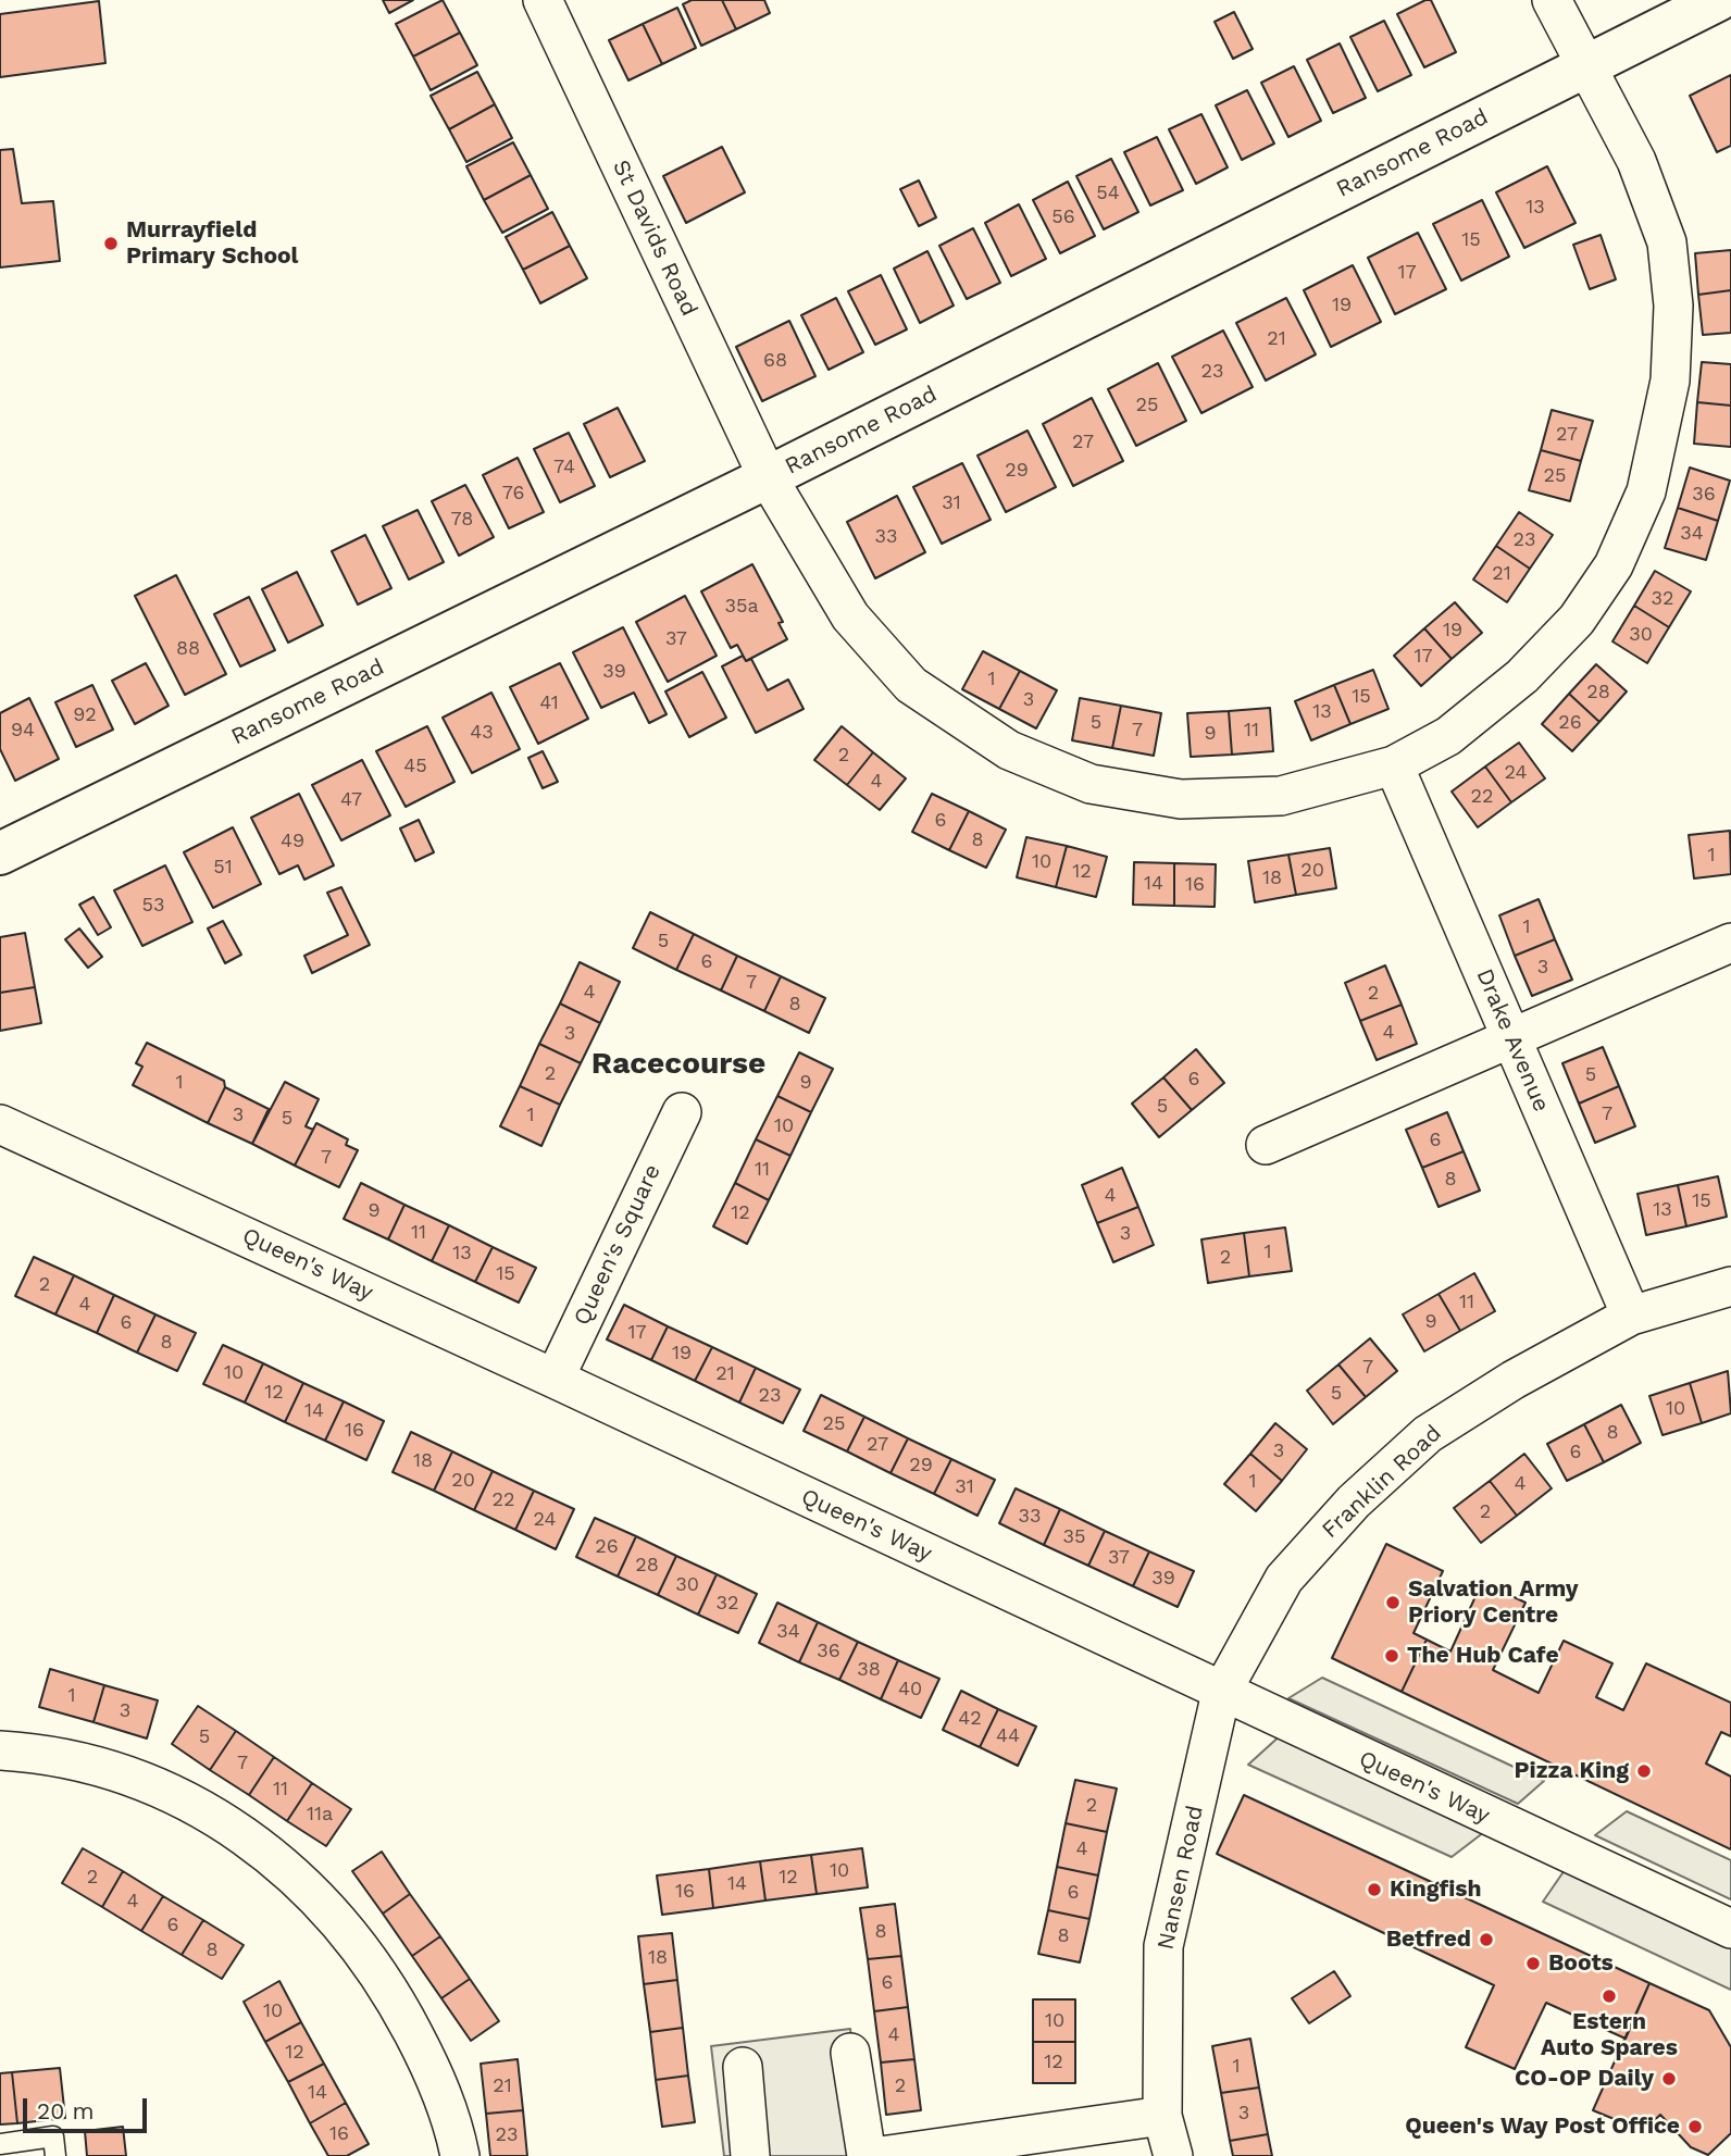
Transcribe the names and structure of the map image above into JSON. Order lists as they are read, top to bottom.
{
  "streets": {
    "street": [
      "Ransome Road",
      "St Davids Road",
      "Drake Avenue",
      "Queen's Square",
      "Queen's Way",
      "Franklin Road",
      "Nansen Road"
    ]
  },
  "crossings": [
    ["Ransome Road", "St Davids Road"],
    ["St Davids Road", "Drake Avenue"],
    ["Drake Avenue", "Franklin Road"],
    ["Queen's Square", "Queen's Way"],
    ["Queen's Way", "Franklin Road"],
    ["Queen's Way", "Nansen Road"],
    ["Franklin Road", "Nansen Road"]
  ],
  "districts": ["Racecourse"],
  "places": [
    "Murrayfield Primary School",
    "Salvation Army Priory Centre",
    "The Hub Cafe",
    "Pizza King",
    "Kingfish",
    "Betfred",
    "Boots",
    "Estern Auto Spares",
    "CO-OP Daily",
    "Queen's Way Post Office"
  ],
  "house_numbers": [
    "54",
    "13",
    "56",
    "15",
    "17",
    "19",
    "21",
    "68",
    "23",
    "25",
    "27",
    "27",
    "74",
    "29",
    "25",
    "76",
    "36",
    "31",
    "78",
    "34",
    "33",
    "23",
    "21",
    "32",
    "35a",
    "19",
    "30",
    "37",
    "88",
    "17",
    "39",
    "1",
    "28",
    "15",
    "3",
    "41",
    "13",
    "92",
    "5",
    "26",
    "94",
    "7",
    "11",
    "43",
    "9",
    "2",
    "45",
    "24",
    "4",
    "22",
    "47",
    "6",
    "8",
    "49",
    "1",
    "10",
    "51",
    "20",
    "12",
    "18",
    "14",
    "16",
    "53",
    "1",
    "5",
    "6",
    "3",
    "7",
    "4",
    "2",
    "8",
    "4",
    "3",
    "2",
    "5",
    "6",
    "1",
    "9",
    "5",
    "7",
    "3",
    "1",
    "5",
    "10",
    "6",
    "7",
    "11",
    "8",
    "4",
    "15",
    "13",
    "9",
    "12",
    "11",
    "3",
    "1",
    "13",
    "2",
    "15",
    "2",
    "11",
    "4",
    "9",
    "6",
    "17",
    "8",
    "19",
    "7",
    "10",
    "21",
    "12",
    "5",
    "23",
    "10",
    "14",
    "25",
    "16",
    "8",
    "27",
    "3",
    "6",
    "18",
    "29",
    "20",
    "1",
    "4",
    "31",
    "22",
    "2",
    "33",
    "24",
    "35",
    "26",
    "37",
    "28",
    "39",
    "30",
    "32",
    "34",
    "36",
    "38",
    "40",
    "1",
    "3",
    "42",
    "44",
    "5",
    "7",
    "11",
    "2",
    "11a",
    "4",
    "10",
    "2",
    "12",
    "14",
    "16",
    "6",
    "4",
    "6",
    "8",
    "8",
    "8",
    "18",
    "6",
    "10",
    "10",
    "4",
    "12",
    "12",
    "1",
    "21",
    "2",
    "14",
    "3",
    "16",
    "23"
  ],
  "scale_bar": "20 m"
}
